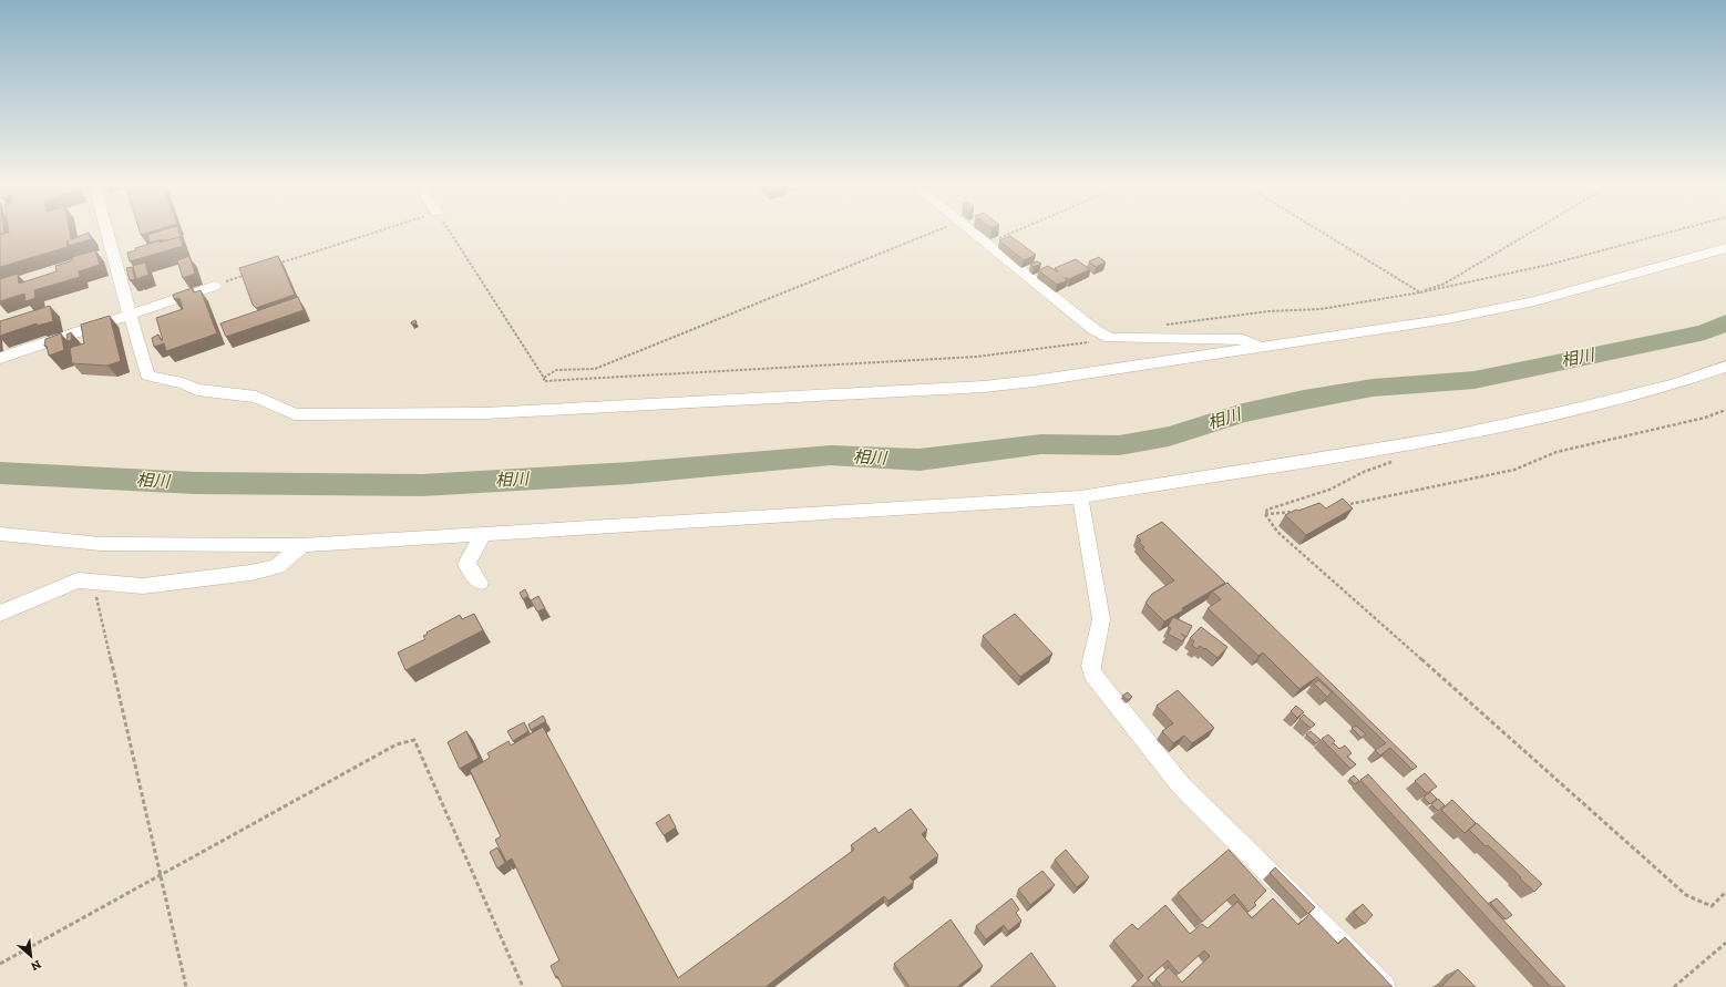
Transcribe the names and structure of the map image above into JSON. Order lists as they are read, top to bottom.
{
  "water": ["相川"],
  "north": "bottom right"
}
